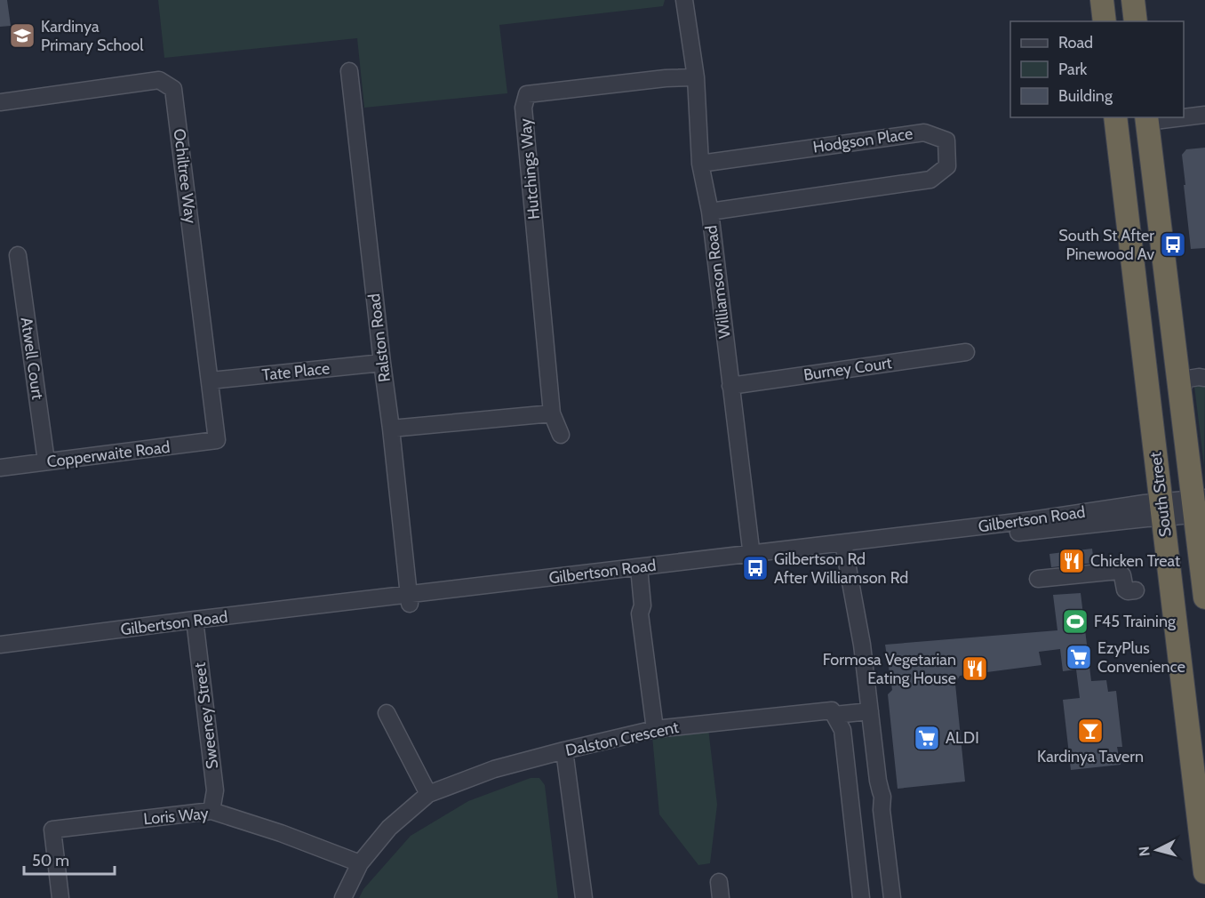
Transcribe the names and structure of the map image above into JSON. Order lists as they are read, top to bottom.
{
  "streets": {
    "highway": ["South Street"],
    "street": [
      "Hodgson Place",
      "Hutchings Way",
      "Ochiltree Way",
      "Williamson Road",
      "Ralston Road",
      "Atwell Court",
      "Burney Court",
      "Tate Place",
      "Copperwaite Road",
      "Gilbertson Road",
      "Sweeney Street",
      "Dalston Crescent",
      "Loris Way"
    ]
  },
  "crossings": [
    ["Hodgson Place", "Williamson Road"],
    ["Hutchings Way", "Williamson Road"],
    ["Ochiltree Way", "Tate Place"],
    ["Ochiltree Way", "Copperwaite Road"],
    ["Williamson Road", "Burney Court"],
    ["Williamson Road", "Gilbertson Road"],
    ["Ralston Road", "Tate Place"],
    ["Ralston Road", "Gilbertson Road"],
    ["Atwell Court", "Copperwaite Road"],
    ["South Street", "Gilbertson Road"],
    ["Gilbertson Road", "Sweeney Street"],
    ["Sweeney Street", "Loris Way"],
    ["Dalston Crescent", "Loris Way"]
  ],
  "places": {
    "school or university": ["Kardinya Primary School"],
    "bus stop": ["South St After Pinewood Av", "Gilbertson Rd After Williamson Rd"],
    "restaurant": ["Chicken Treat", "Formosa Vegetarian Eating House"],
    "sports": ["F45 Training"],
    "supermarket": ["EzyPlus Convenience", "ALDI"],
    "bar": ["Kardinya Tavern"]
  },
  "legend": ["Road", "Park", "Building"],
  "scale_bar": "50 m",
  "north": "left"
}
